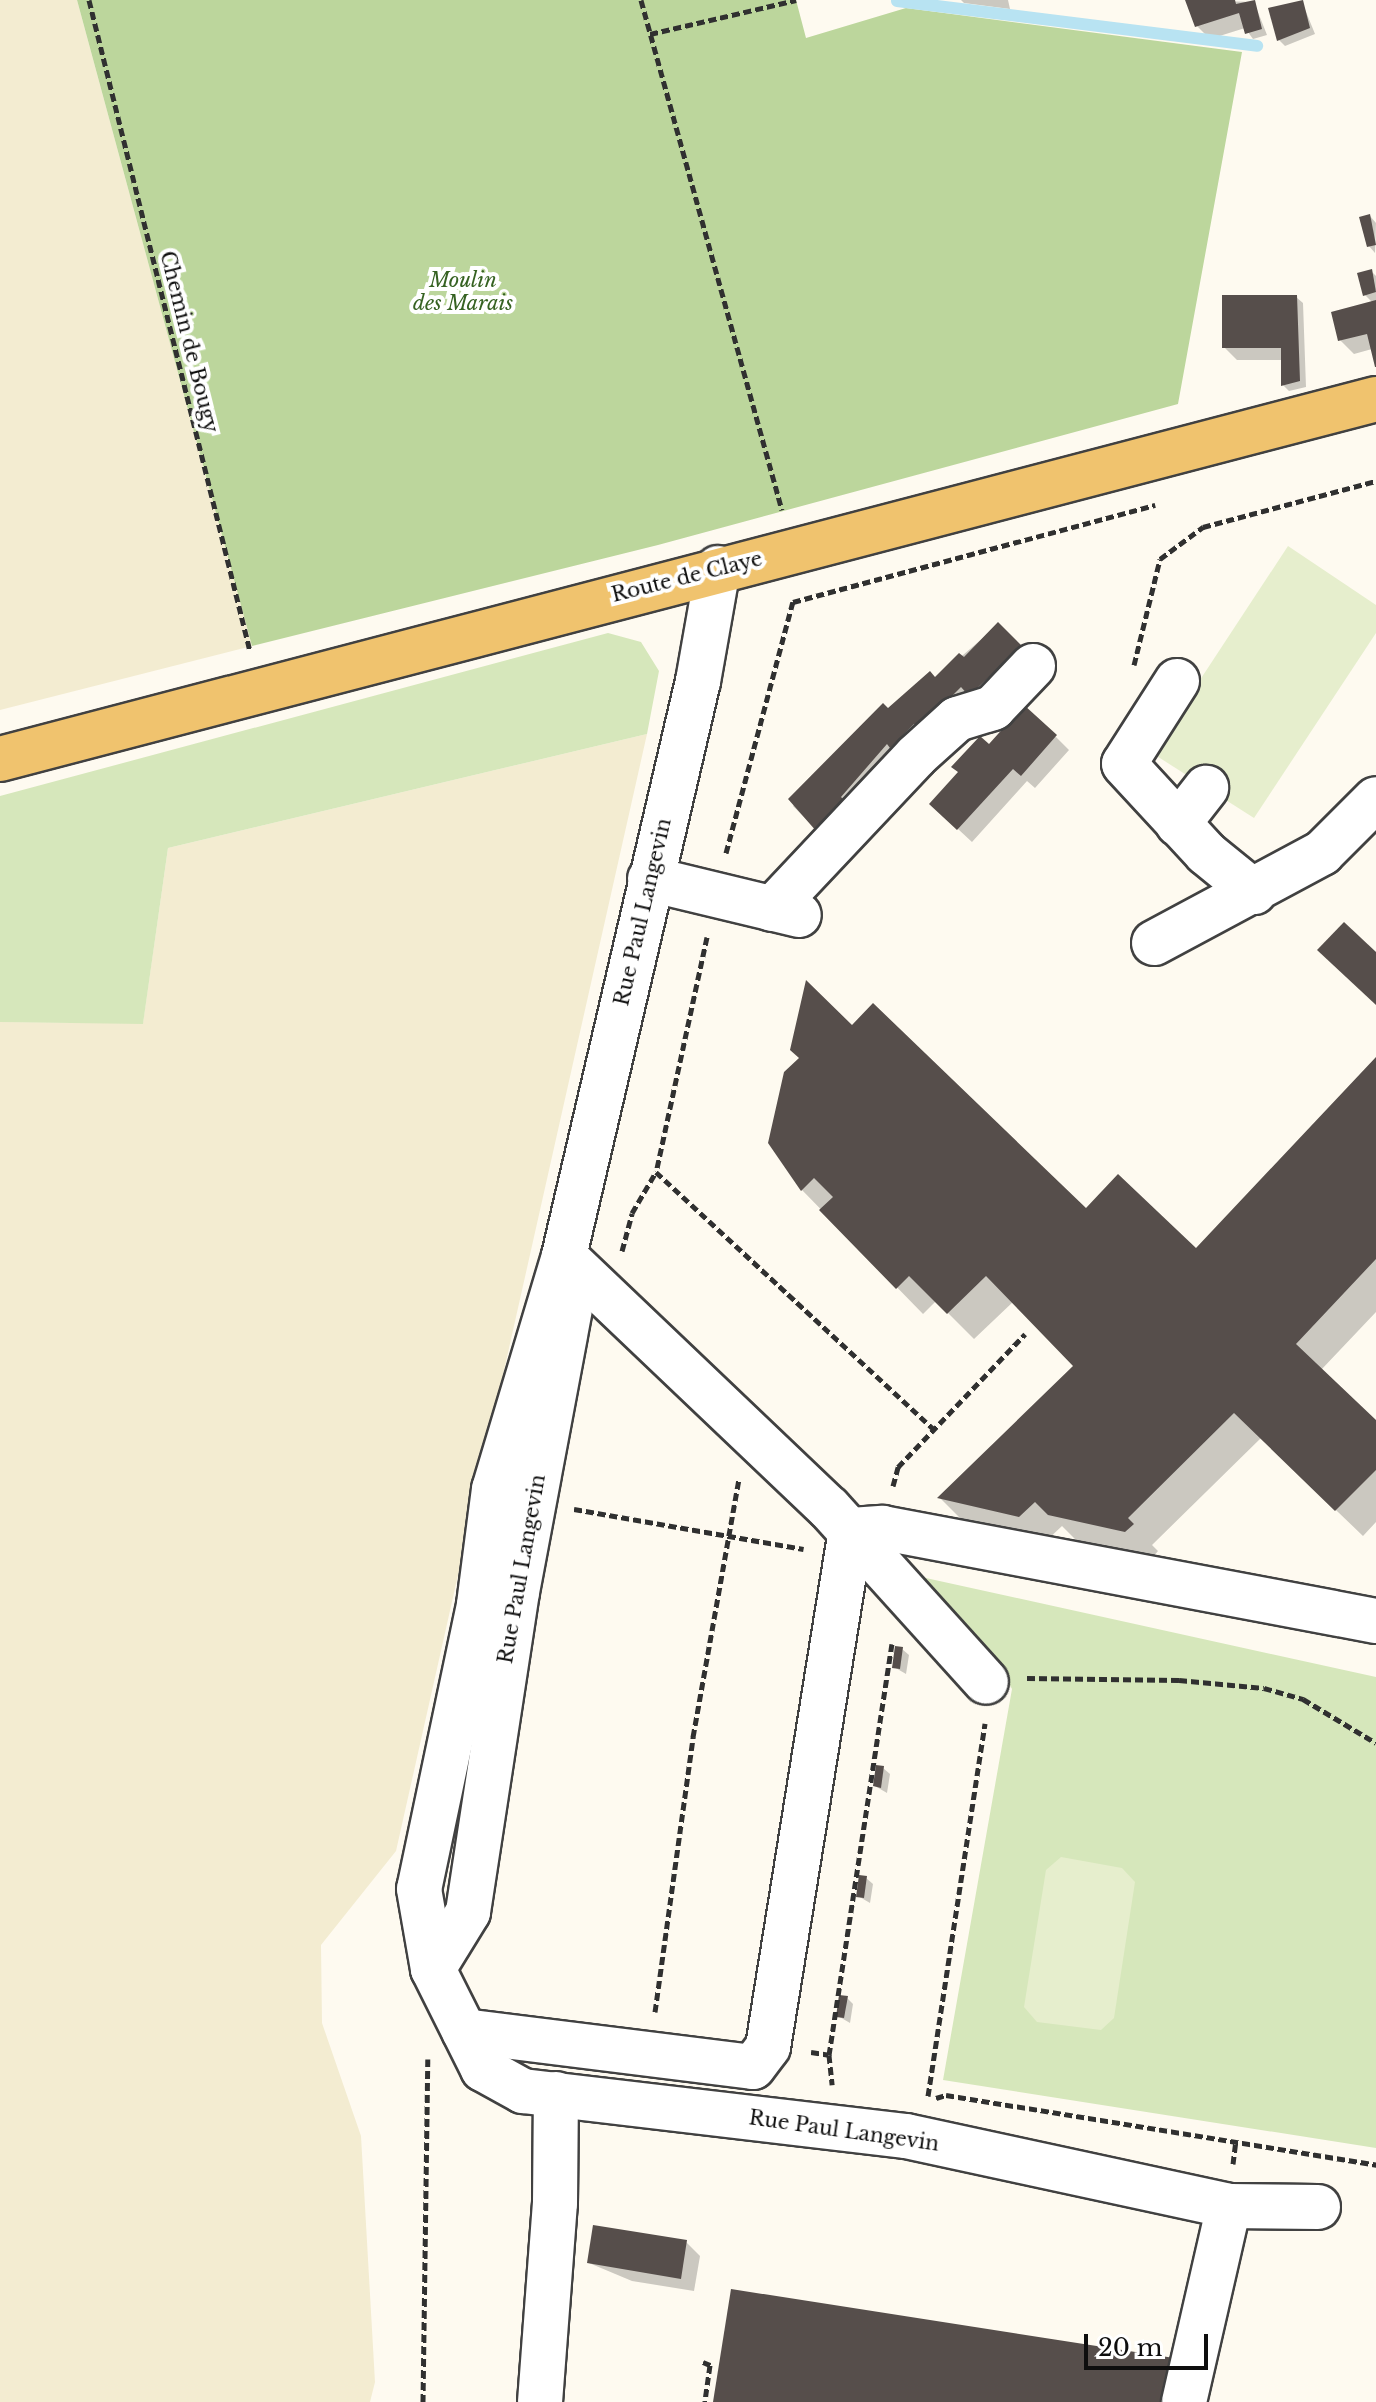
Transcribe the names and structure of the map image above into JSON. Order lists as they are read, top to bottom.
{
  "streets": {
    "main road": ["Route de Claye"],
    "street": ["Rue Paul Langevin"],
    "path": ["Chemin de Bougy"]
  },
  "crossings": [
    ["Chemin de Bougy", "Route de Claye"],
    ["Route de Claye", "Rue Paul Langevin"]
  ],
  "parks": ["Moulin des Marais"],
  "scale_bar": "20 m"
}
